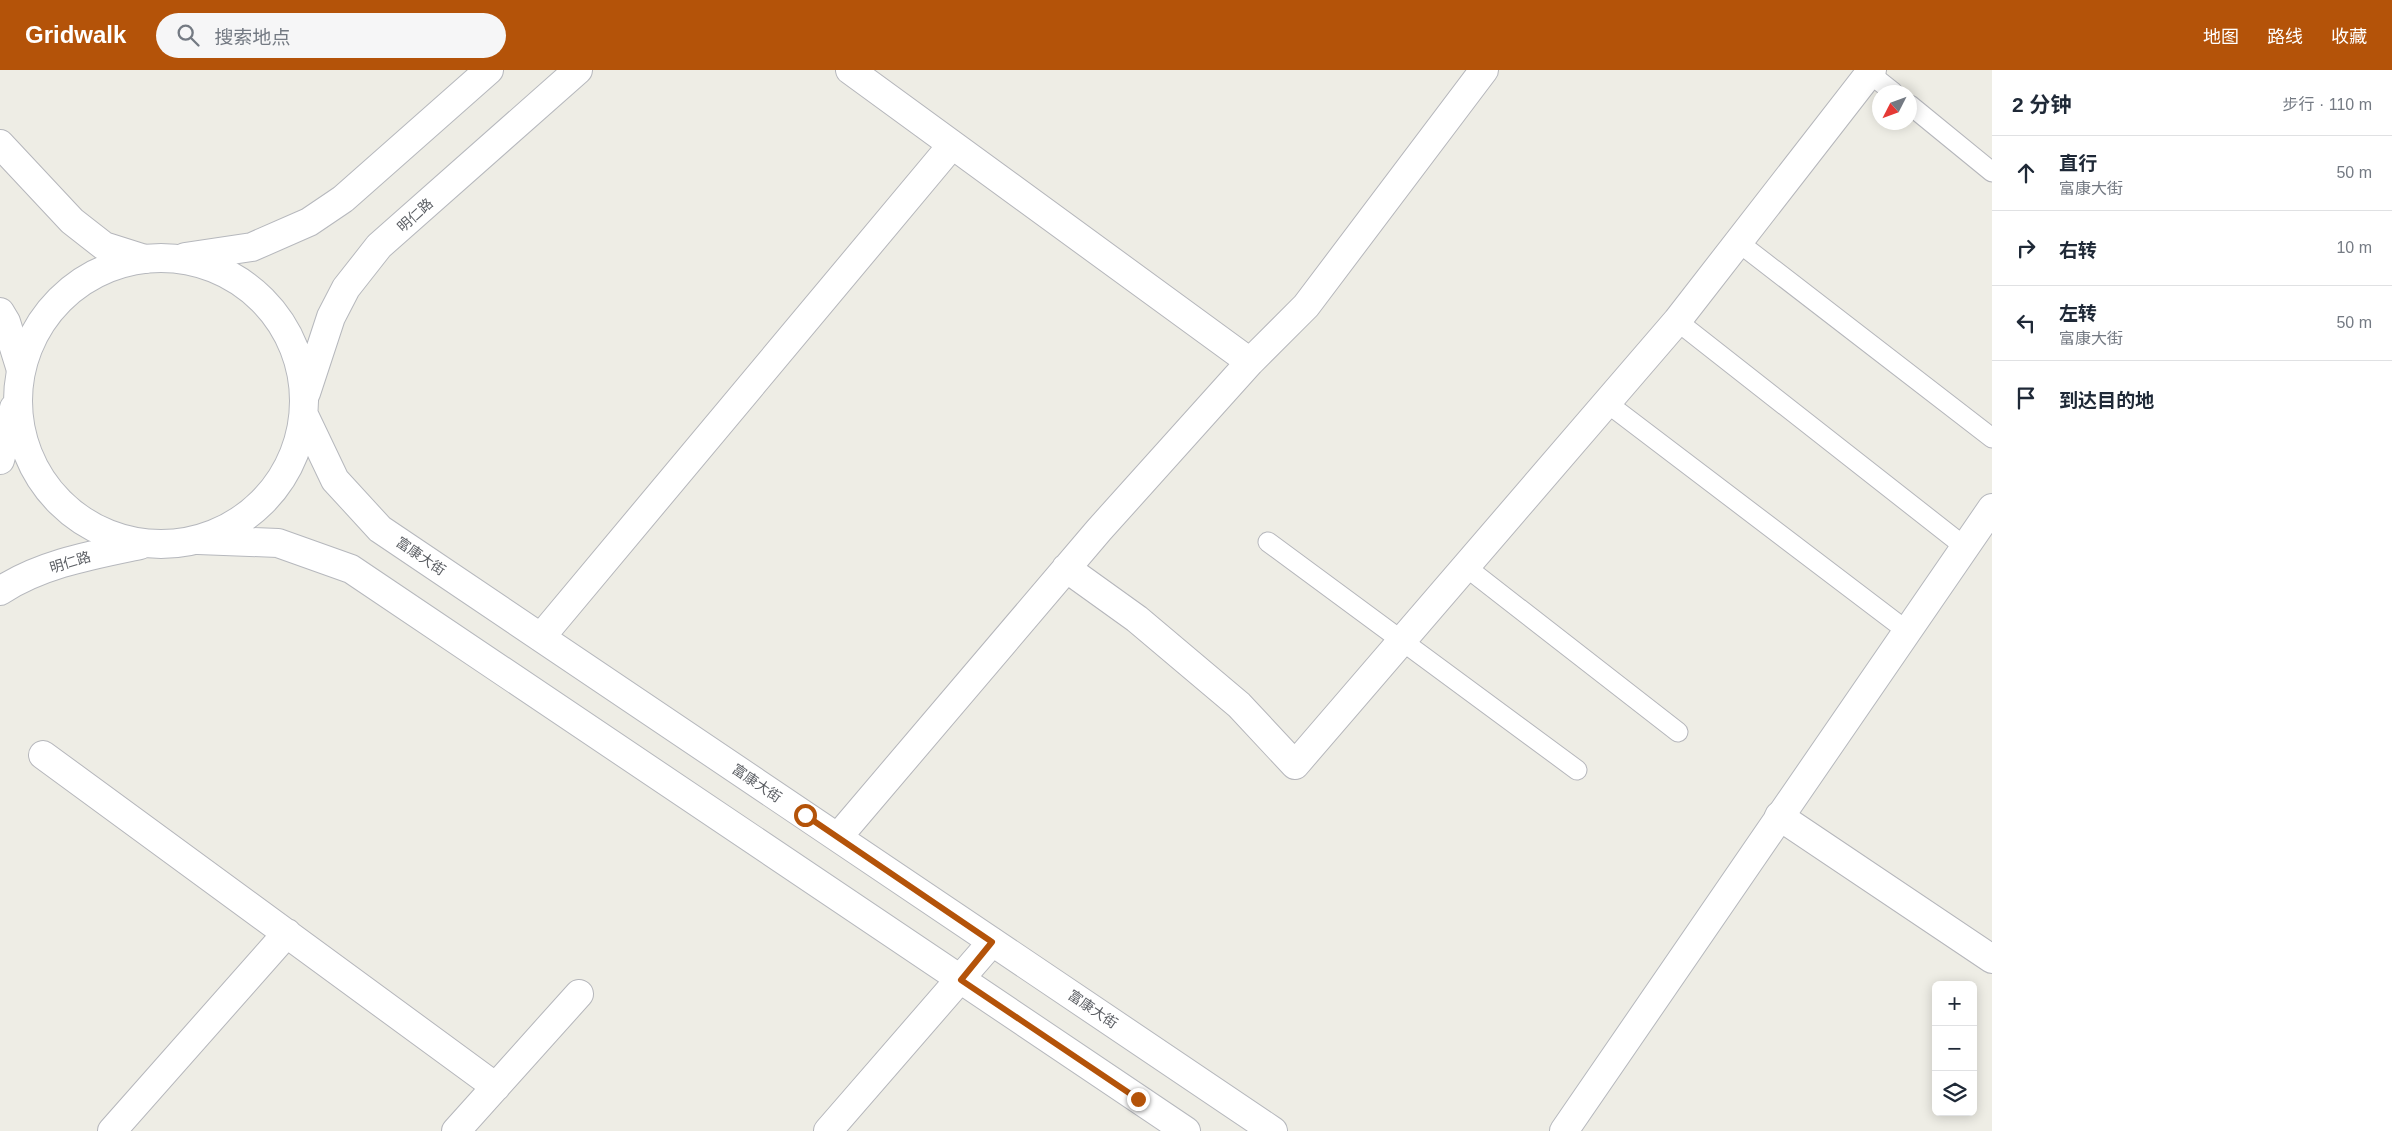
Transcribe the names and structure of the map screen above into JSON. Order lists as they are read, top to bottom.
{
  "streets": {
    "street": ["明仁路", "富康大街"]
  },
  "crossings": [
    ["明仁路", "富康大街"]
  ],
  "north": "bottom left",
  "page": {
    "header": "Gridwalk",
    "search": "搜索地点",
    "nav": ["地图", "路线", "收藏"],
    "heading": ["2 分钟", "步行 · 110 m"],
    "list": [
      ["直行", "富康大街", "50 m"],
      ["右转", "10 m"],
      ["左转", "富康大街", "50 m"],
      "到达目的地"
    ],
    "map_buttons": ["+", "−"]
  }
}
